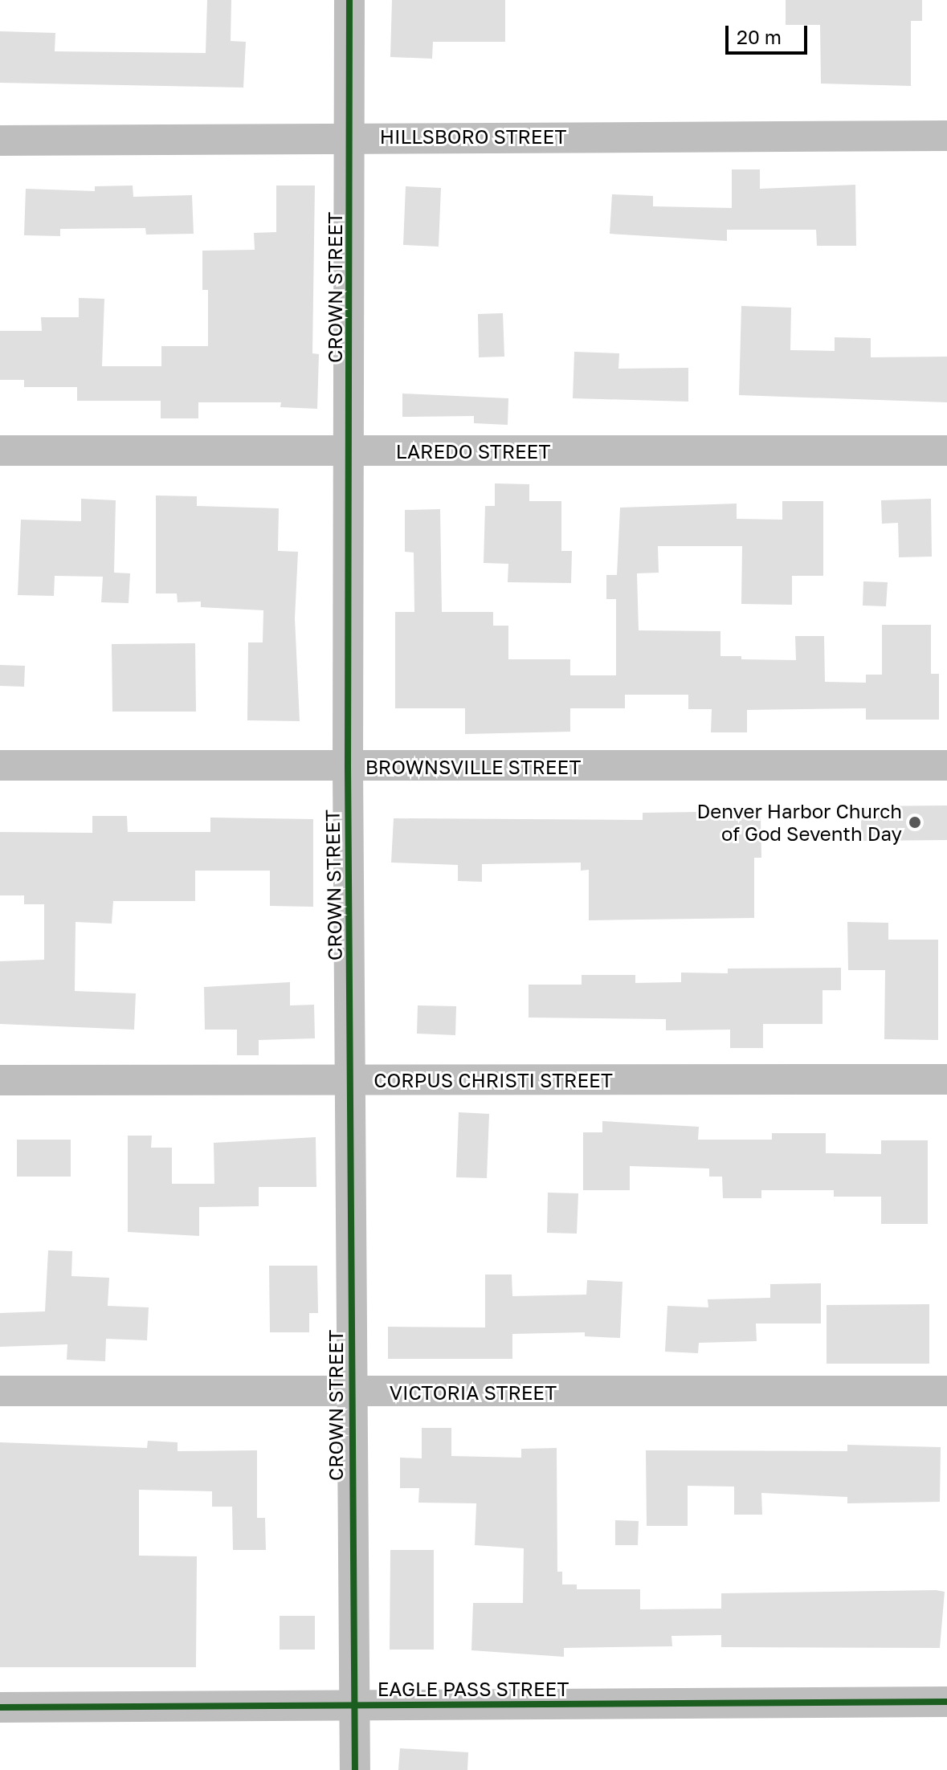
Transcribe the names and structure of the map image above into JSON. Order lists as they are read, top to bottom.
{
  "streets": {
    "street": [
      "HILLSBORO STREET",
      "CROWN STREET",
      "LAREDO STREET",
      "BROWNSVILLE STREET",
      "CORPUS CHRISTI STREET",
      "VICTORIA STREET",
      "EAGLE PASS STREET"
    ]
  },
  "crossings": [
    ["HILLSBORO STREET", "CROWN STREET"],
    ["CROWN STREET", "LAREDO STREET"],
    ["CROWN STREET", "BROWNSVILLE STREET"],
    ["CROWN STREET", "CORPUS CHRISTI STREET"],
    ["CROWN STREET", "VICTORIA STREET"],
    ["CROWN STREET", "EAGLE PASS STREET"]
  ],
  "places": ["Denver Harbor Church of God Seventh Day"],
  "scale_bar": "20 m"
}
